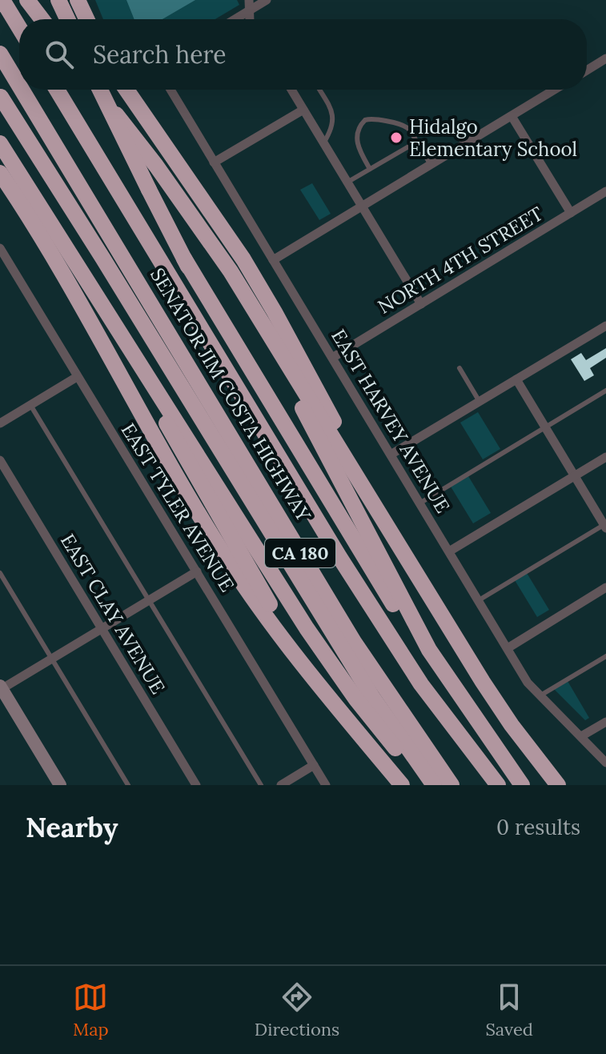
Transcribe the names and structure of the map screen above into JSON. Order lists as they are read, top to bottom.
{
  "streets": {
    "highway": ["SENATOR JIM COSTA HIGHWAY", "CA 180"],
    "street": [
      "NORTH 4TH STREET",
      "EAST HARVEY AVENUE",
      "EAST TYLER AVENUE",
      "EAST CLAY AVENUE"
    ]
  },
  "crossings": [
    ["NORTH 4TH STREET", "EAST HARVEY AVENUE"]
  ],
  "places": ["Hidalgo Elementary School"],
  "page": {
    "search": "Search here",
    "heading": ["Nearby", "0 results"],
    "nav": ["Map", "Directions", "Saved"]
  }
}
